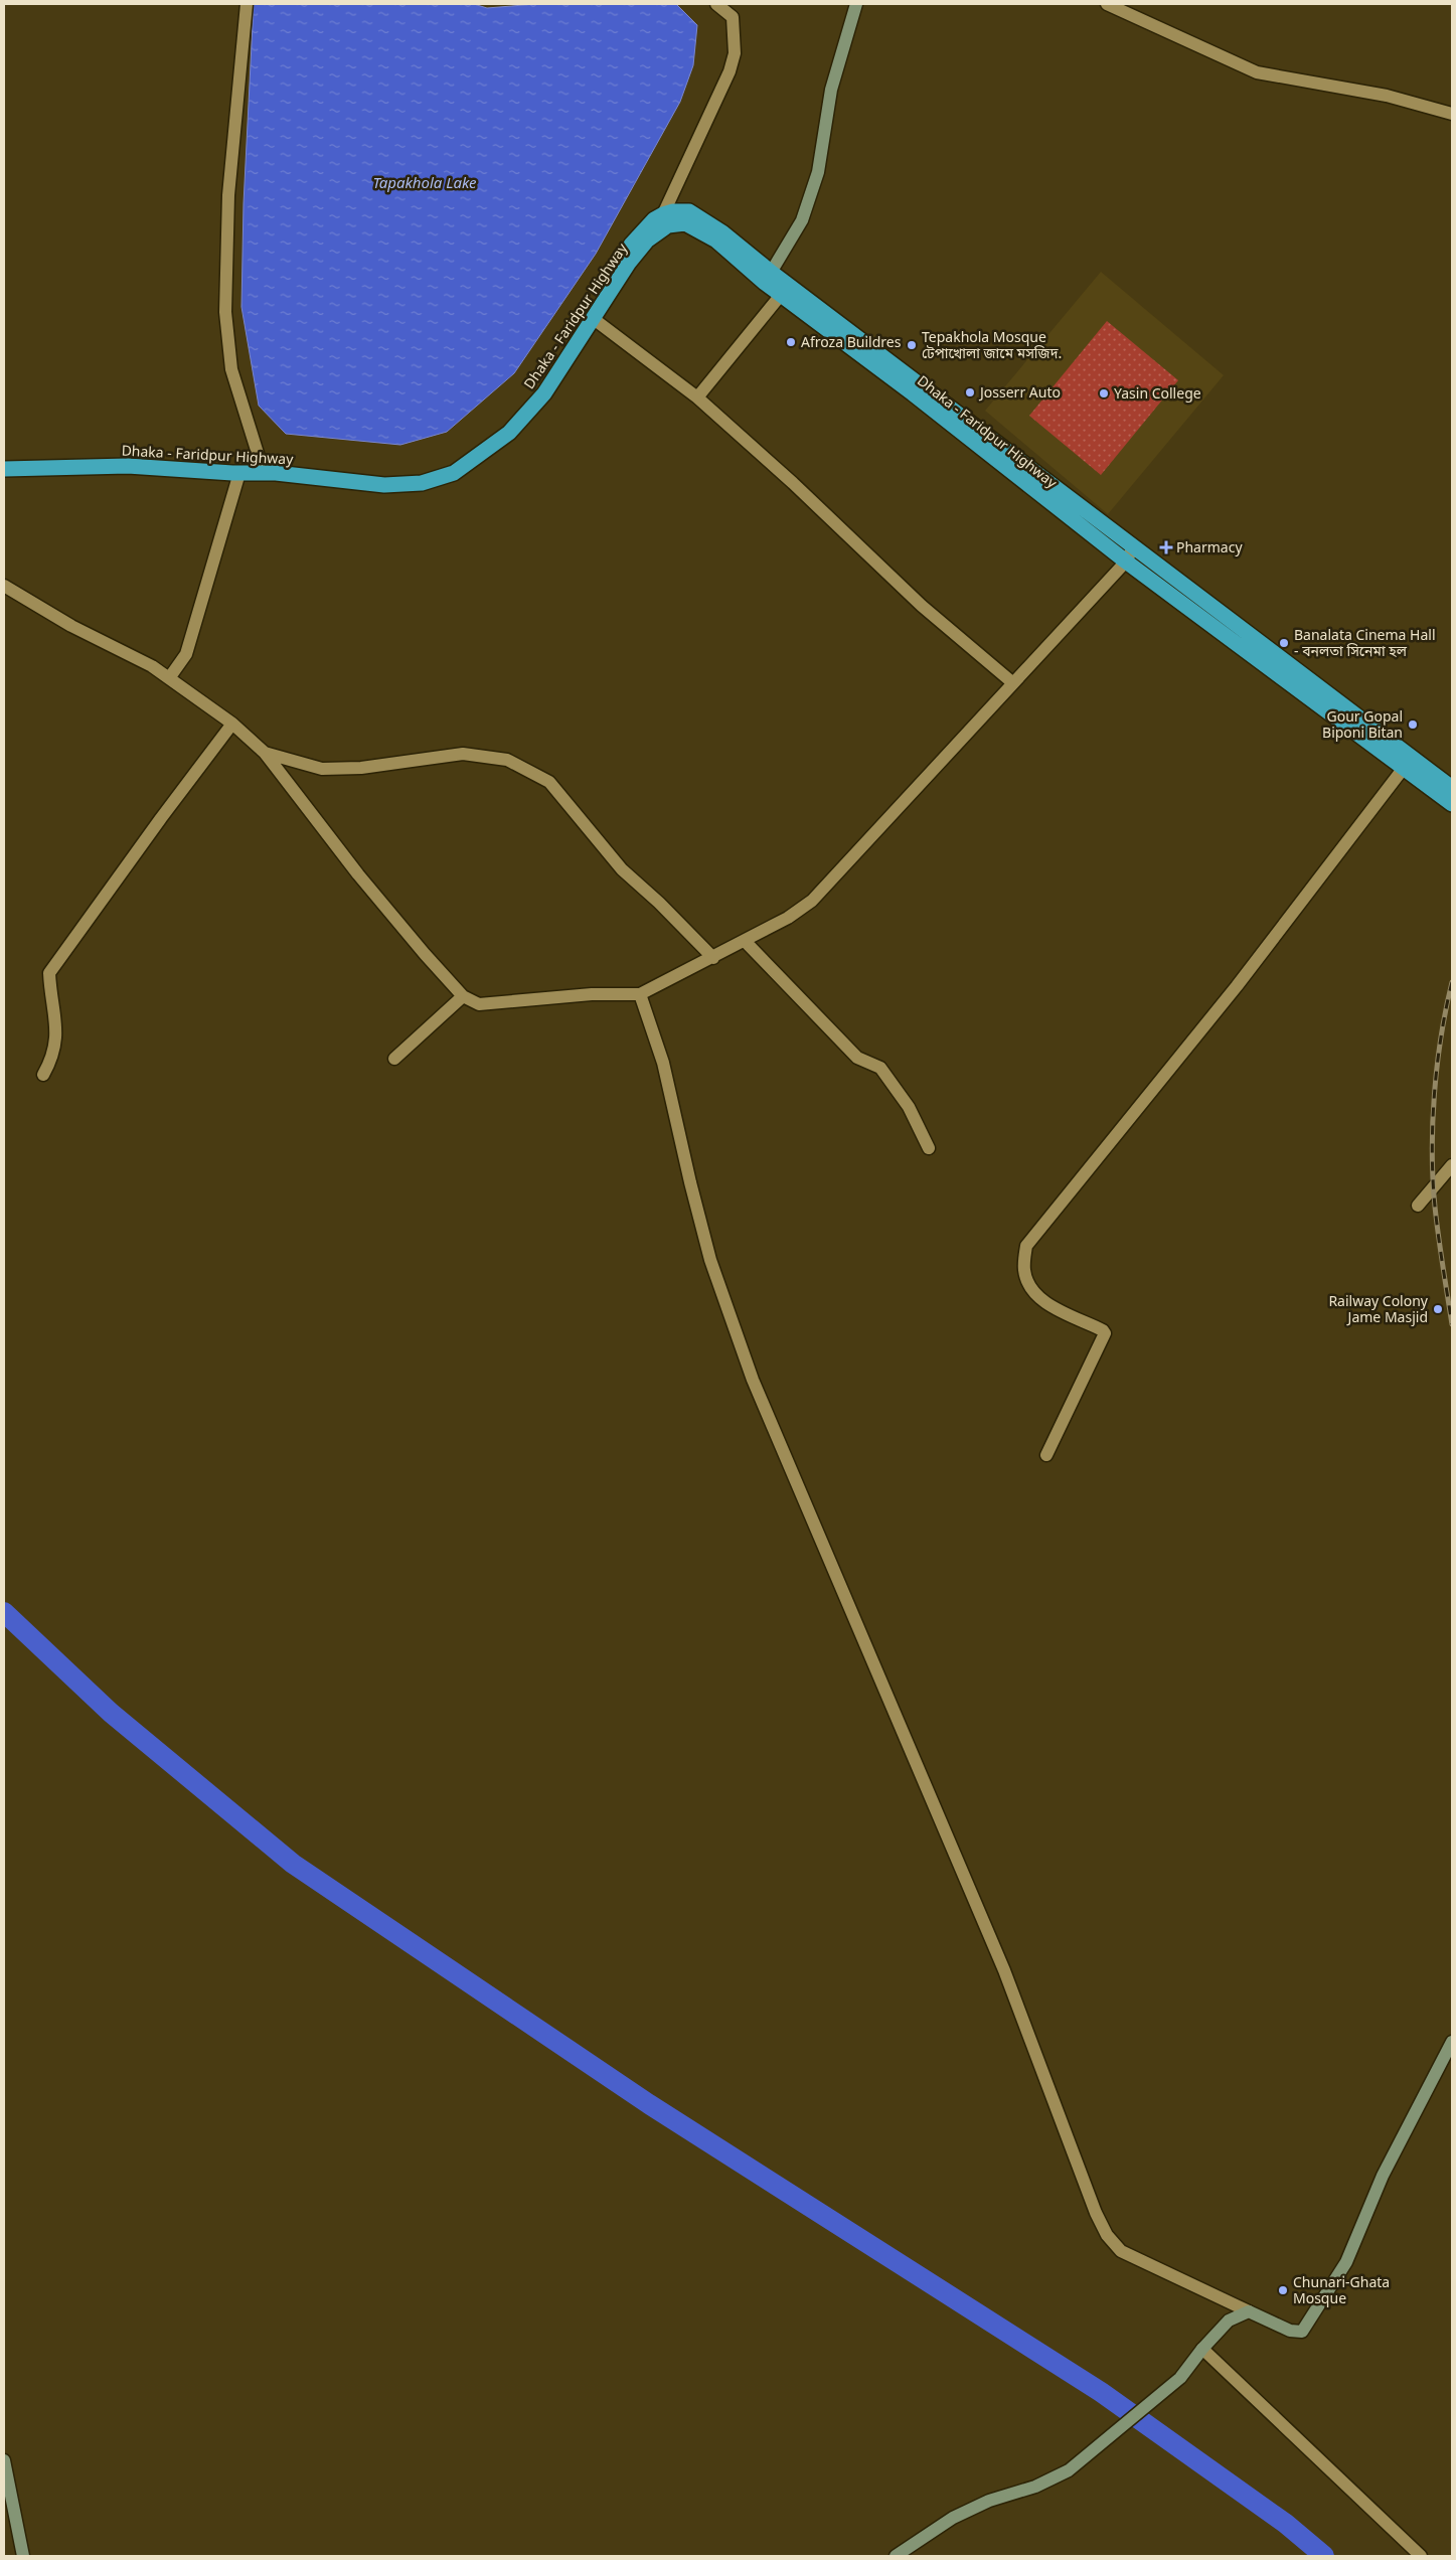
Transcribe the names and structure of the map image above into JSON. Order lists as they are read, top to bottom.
{
  "streets": {
    "highway": ["Dhaka - Faridpur Highway"]
  },
  "water": ["Tapakhola Lake"],
  "places": {
    "other": [
      "Afroza Buildres",
      "Tepakhola Mosque টেপাখোলা জামে মসজিদ.",
      "Josserr Auto",
      "Yasin College",
      "Banalata Cinema Hall - বনলতা সিনেমা হল",
      "Gour Gopal Biponi Bitan",
      "Railway Colony Jame Masjid",
      "Chunari-Ghata Mosque"
    ],
    "health": ["Pharmacy"]
  }
}
